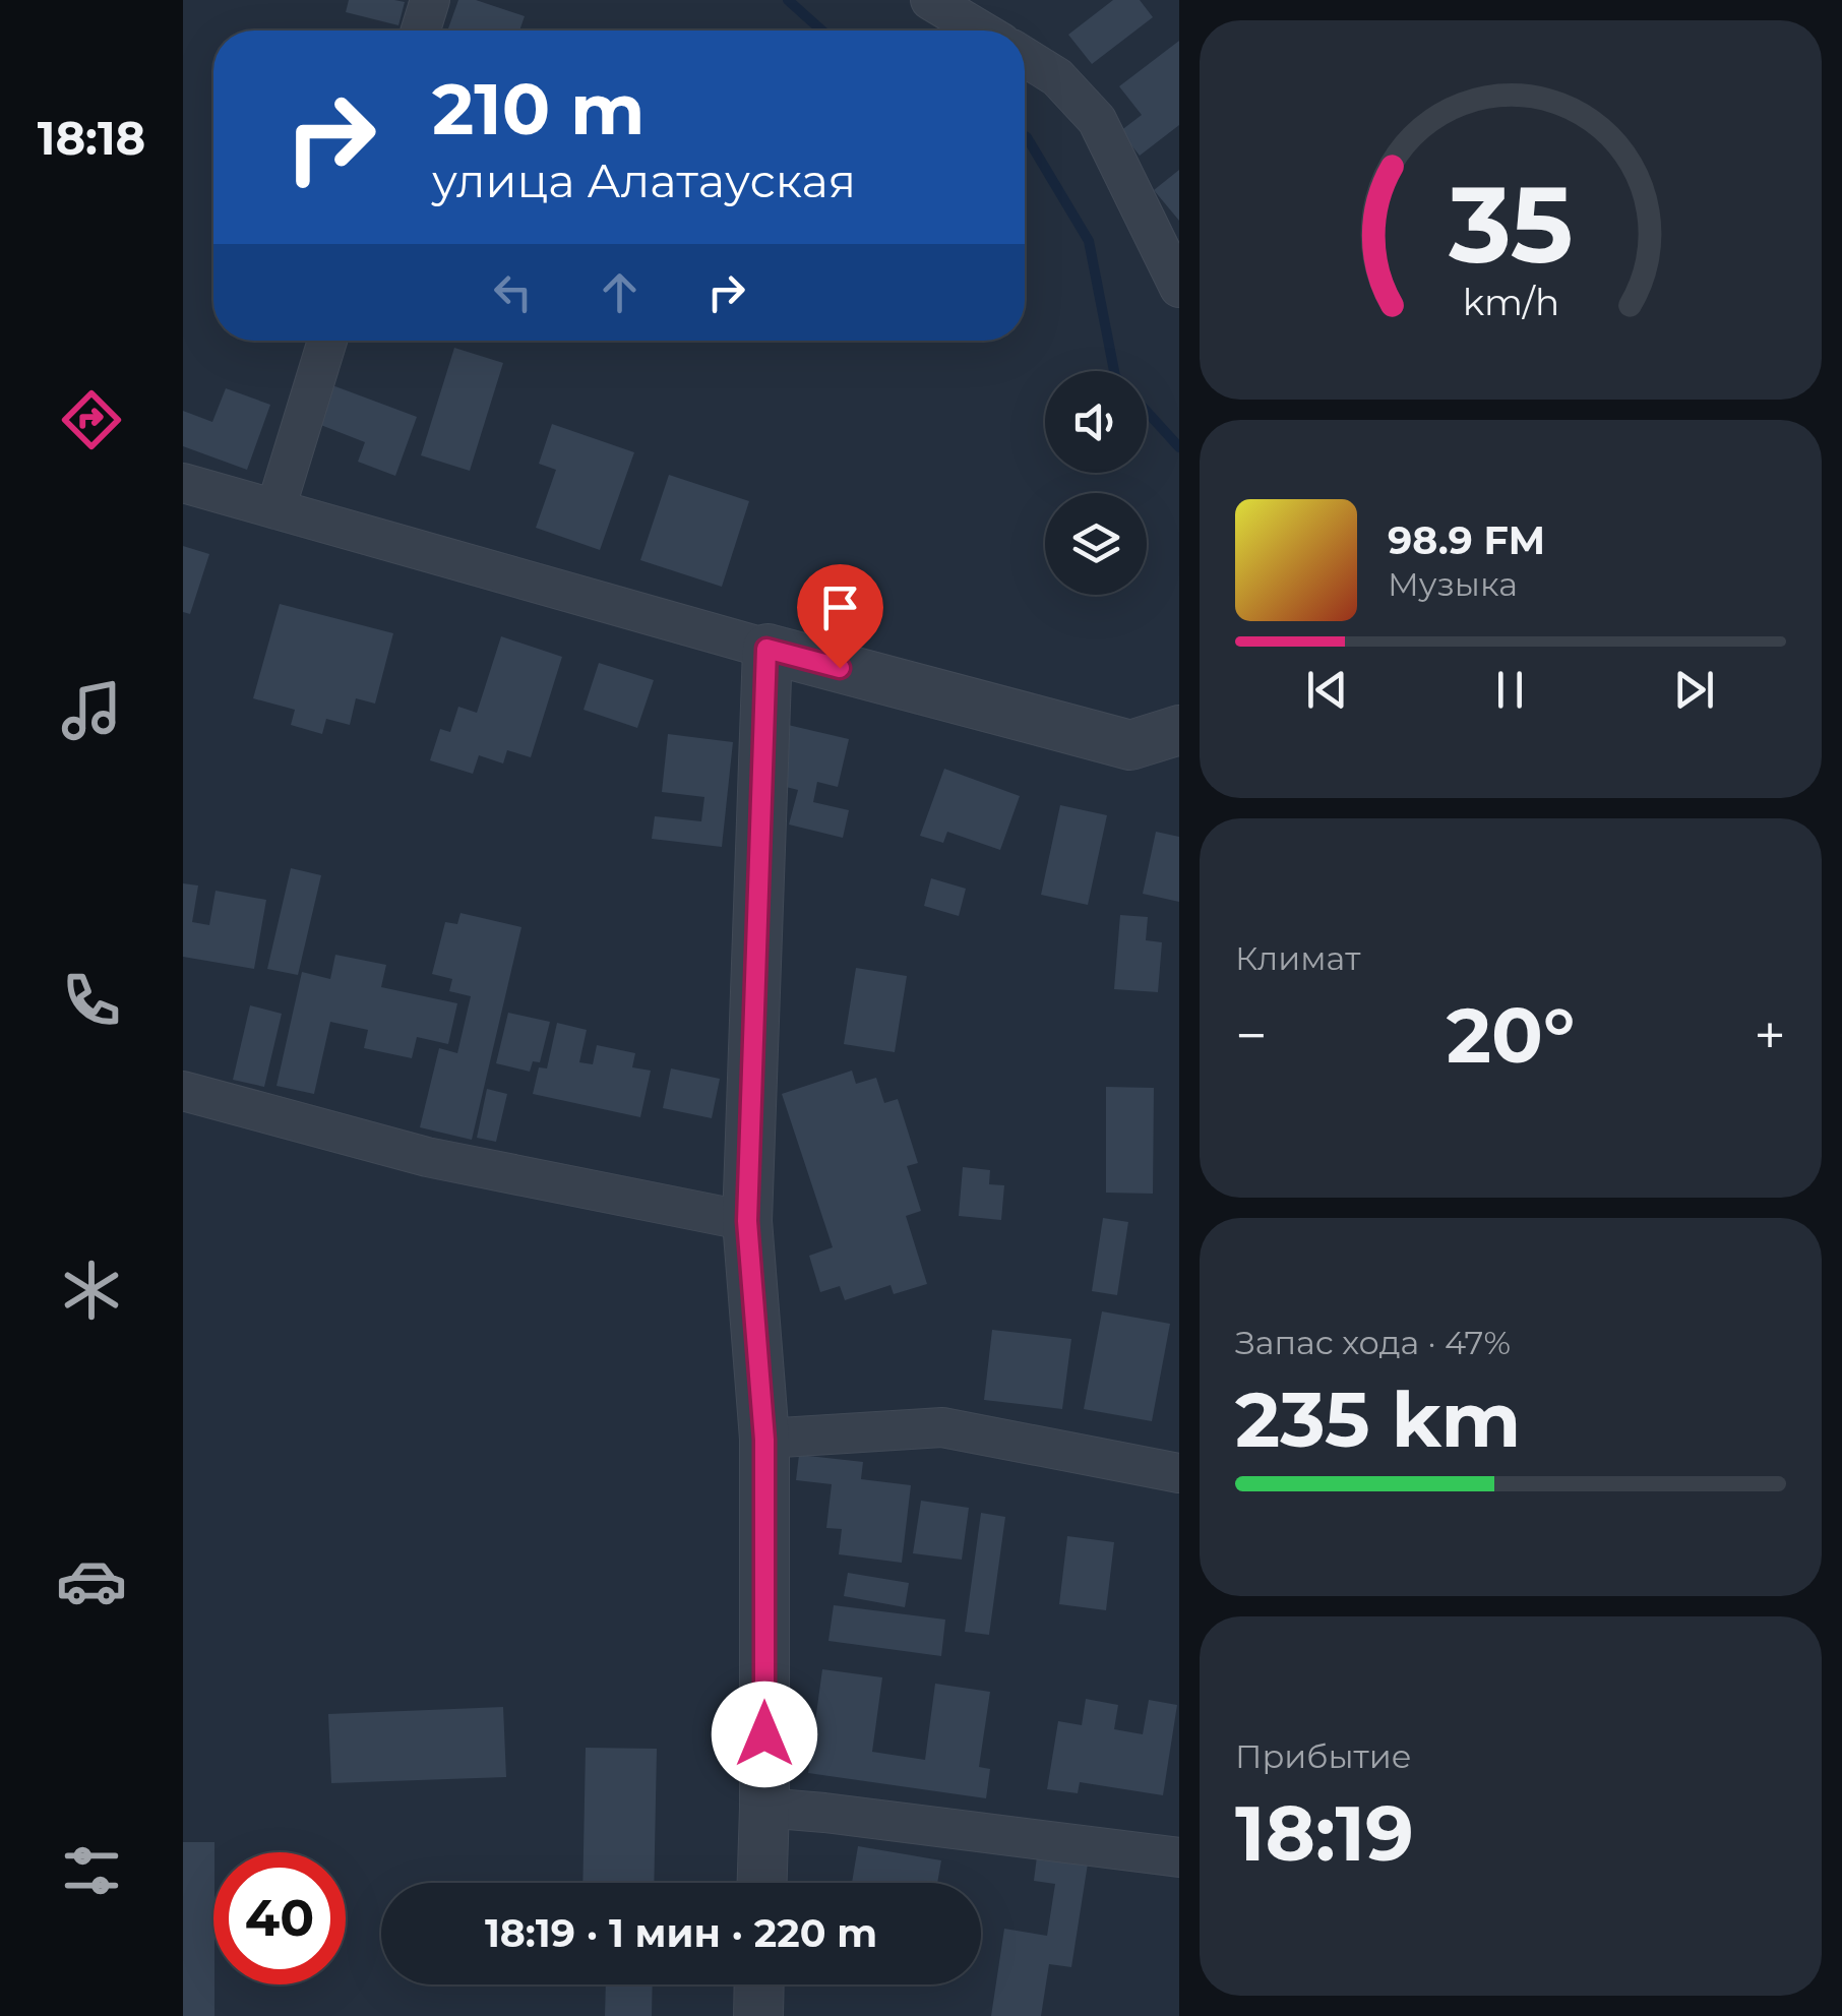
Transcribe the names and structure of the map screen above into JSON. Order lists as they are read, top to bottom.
{
  "page": {
    "tabs": "18:18",
    "turn": ["210 m", "улица Алатауская"],
    "song": ["98.9 FM", "Музыка"],
    "tile": [
      "Климат",
      ["Запас хода · 47%", "235 km"],
      ["Прибытие", "18:19"]
    ],
    "heat": ["−", "20°", "+"],
    "limit": "40",
    "trip": "18:19 · 1 мин · 220 m",
    "gauge": ["35", "km/h"]
  }
}
